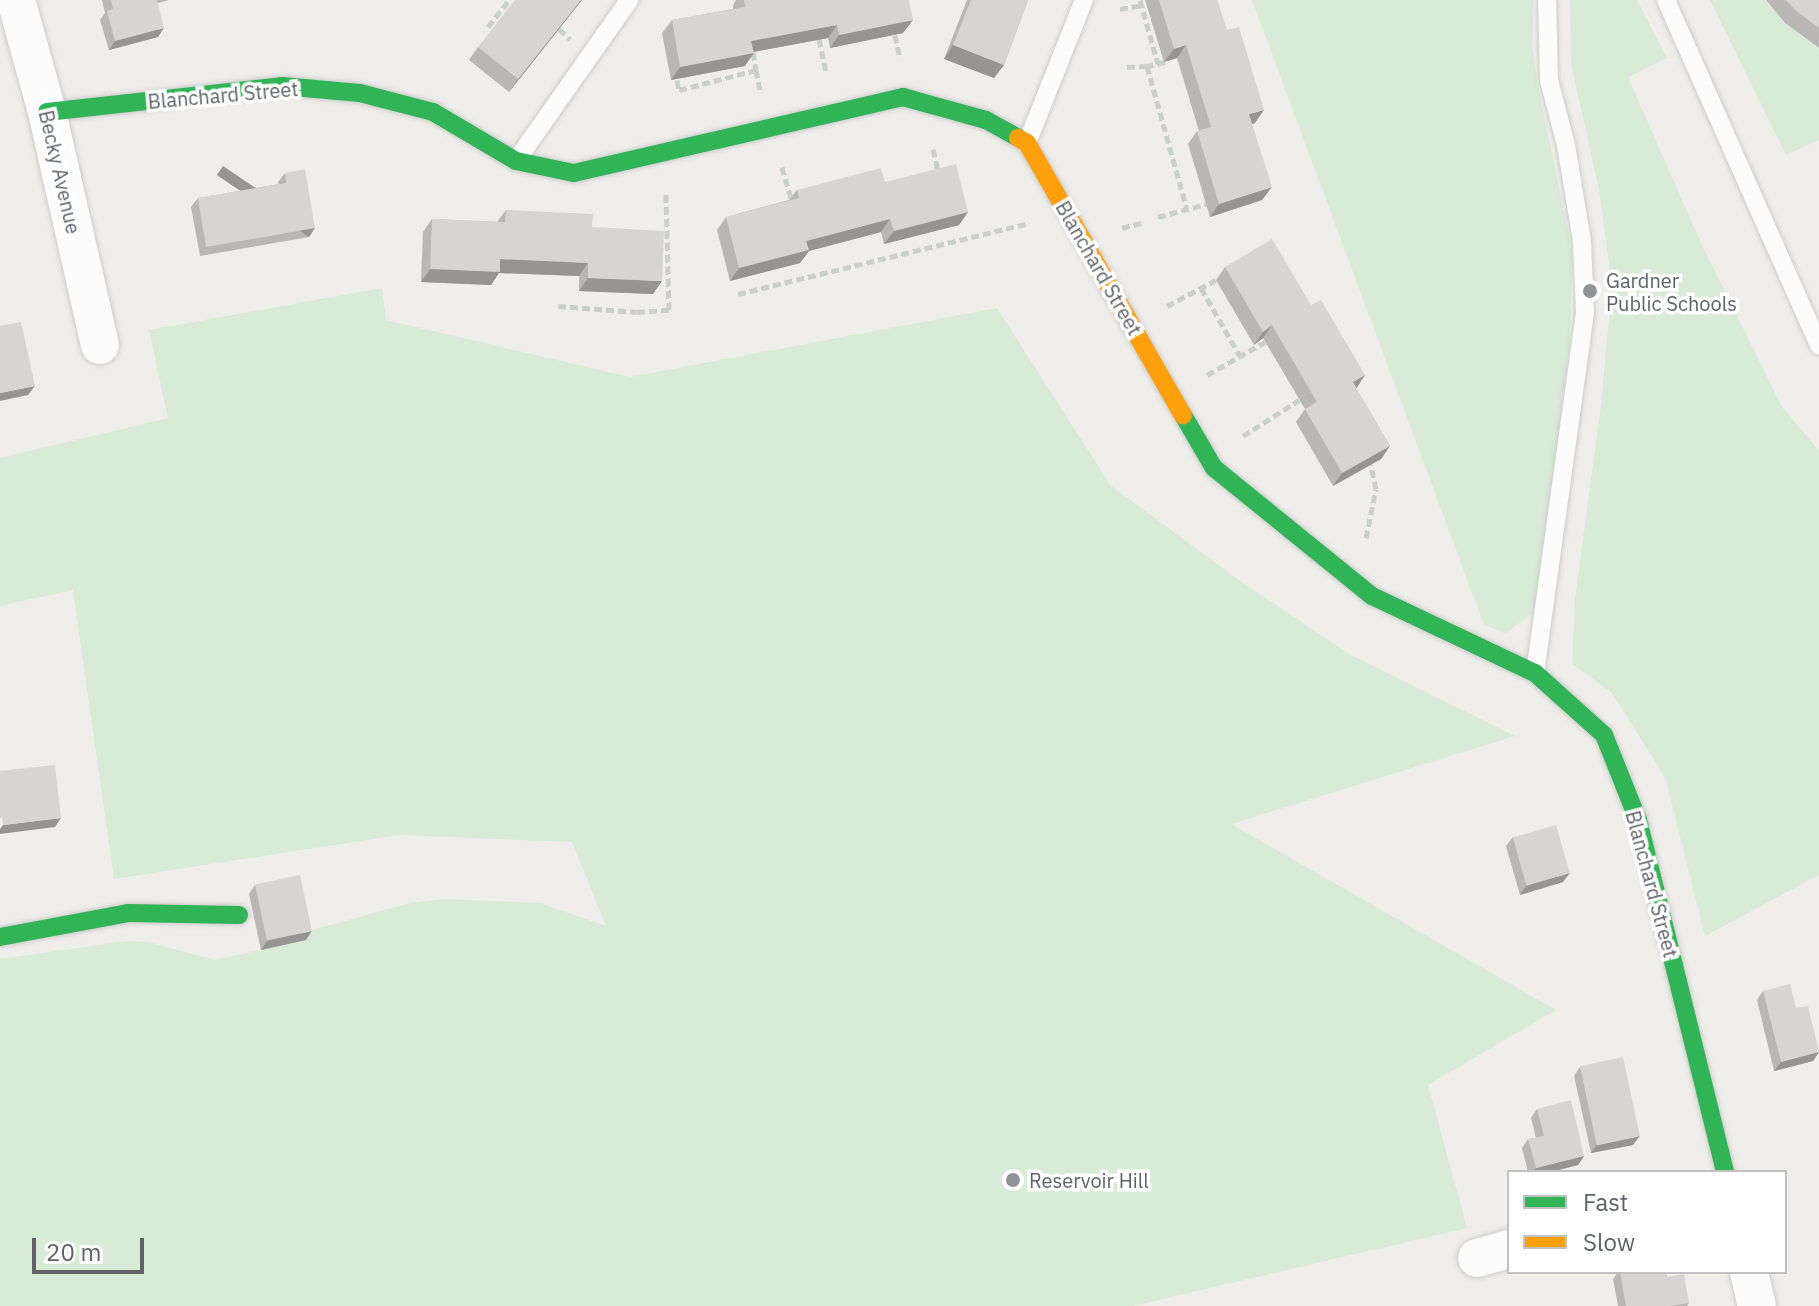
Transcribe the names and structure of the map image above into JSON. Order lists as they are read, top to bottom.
{
  "streets": {
    "street": ["Blanchard Street", "Becky Avenue"]
  },
  "crossings": [
    ["Blanchard Street", "Becky Avenue"]
  ],
  "places": ["Gardner Public Schools", "Reservoir Hill"],
  "legend": ["Fast", "Slow"],
  "scale_bar": "20 m"
}
